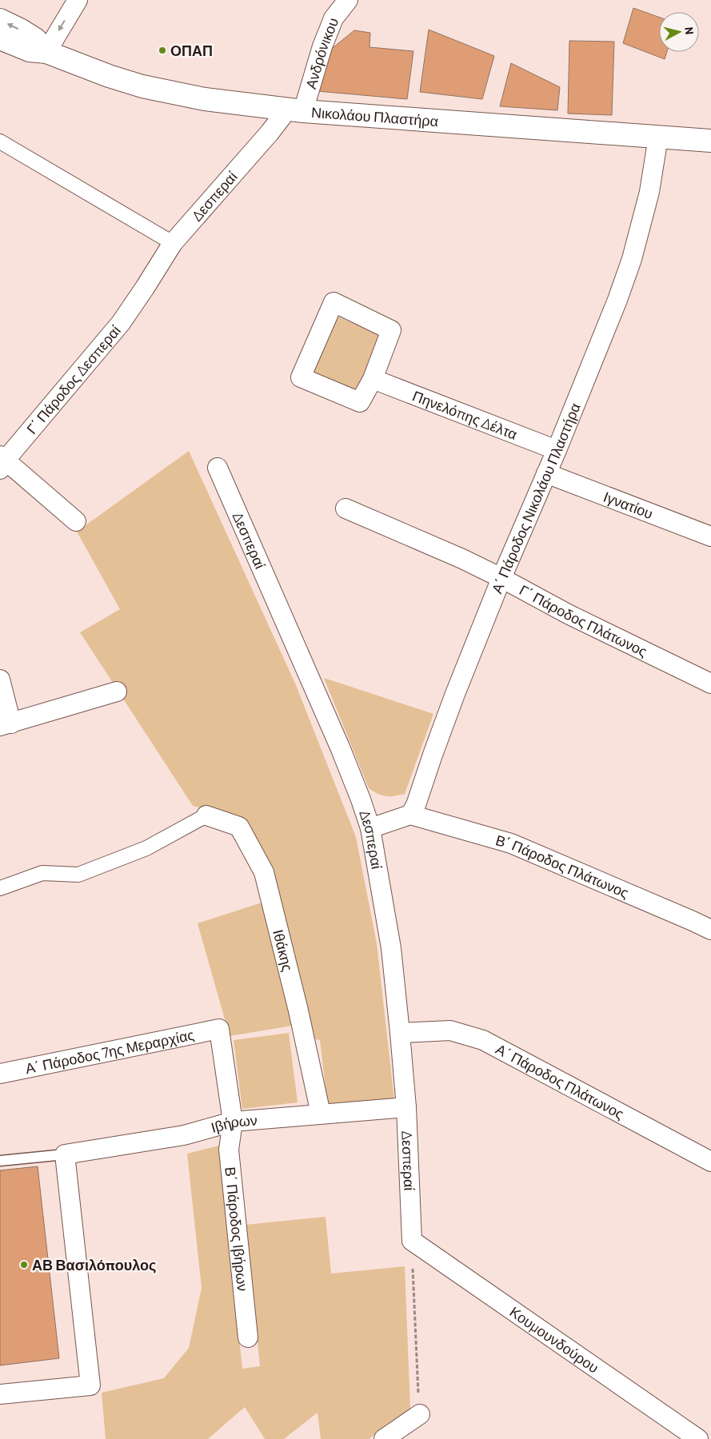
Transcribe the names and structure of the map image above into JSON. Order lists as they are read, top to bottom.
{
  "streets": {
    "main road": ["Νικολάου Πλαστήρα"],
    "street": [
      "Ανδρόνικου",
      "Δεσπεραί",
      "Γ΄ Πάροδος Δεσπεραί",
      "Πηνελόπης Δέλτα",
      "Α΄ Πάροδος Νικολάου Πλαστήρα",
      "Ιγνατίου",
      "Γ΄ Πάροδος Πλάτωνος",
      "Β΄ Πάροδος Πλάτωνος",
      "Ιθάκης",
      "Α΄ Πάροδος 7ης Μεραρχίας",
      "Α΄ Πάροδος Πλάτωνος",
      "Ιβήρων",
      "Β΄ Πάροδος Ιβήρων",
      "Κουμουνδούρου"
    ]
  },
  "crossings": [
    ["Ανδρόνικου", "Νικολάου Πλαστήρα"],
    ["Ανδρόνικου", "Δεσπεραί"],
    ["Νικολάου Πλαστήρα", "Δεσπεραί"],
    ["Νικολάου Πλαστήρα", "Α΄ Πάροδος Νικολάου Πλαστήρα"],
    ["Δεσπεραί", "Γ΄ Πάροδος Δεσπεραί"],
    ["Δεσπεραί", "Α΄ Πάροδος Πλάτωνος"],
    ["Δεσπεραί", "Ιβήρων"],
    ["Δεσπεραί", "Κουμουνδούρου"],
    ["Πηνελόπης Δέλτα", "Α΄ Πάροδος Νικολάου Πλαστήρα"],
    ["Α΄ Πάροδος Νικολάου Πλαστήρα", "Ιγνατίου"],
    ["Α΄ Πάροδος Νικολάου Πλαστήρα", "Γ΄ Πάροδος Πλάτωνος"],
    ["Α΄ Πάροδος Νικολάου Πλαστήρα", "Β΄ Πάροδος Πλάτωνος"],
    ["Ιθάκης", "Ιβήρων"],
    ["Α΄ Πάροδος 7ης Μεραρχίας", "Β΄ Πάροδος Ιβήρων"],
    ["Ιβήρων", "Β΄ Πάροδος Ιβήρων"]
  ],
  "places": ["ΟΠΑΠ", "ΑΒ Βασιλόπουλος"],
  "north": "right"
}
